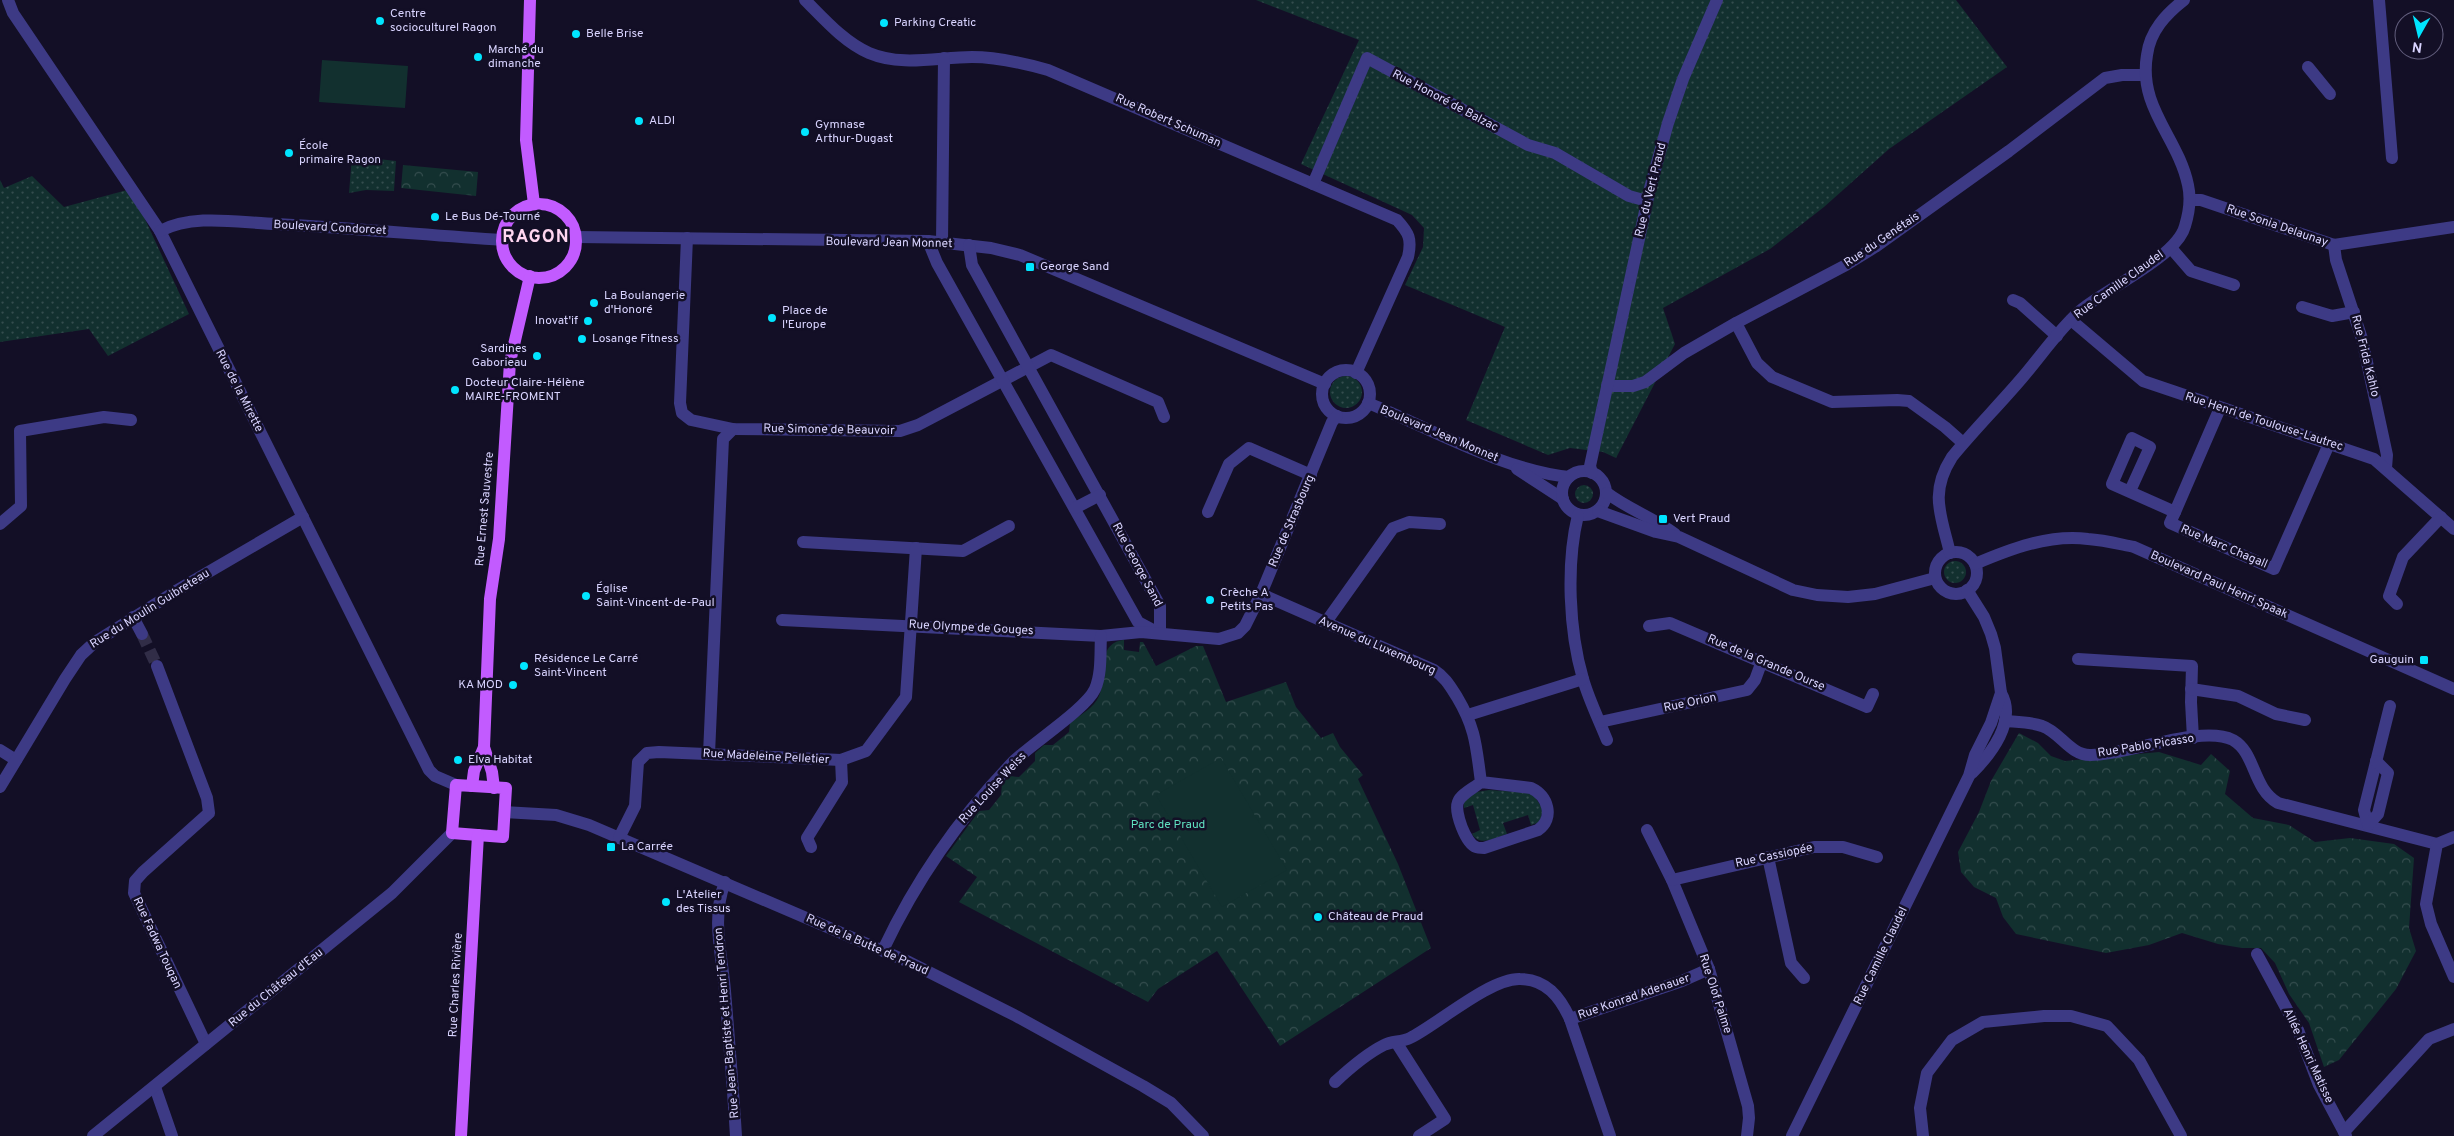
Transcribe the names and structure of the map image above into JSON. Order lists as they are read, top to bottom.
{
  "streets": {
    "main road": ["Rue Ernest Sauvestre", "Rue Charles Rivière"],
    "street": [
      "Rue Honoré de Balzac",
      "Rue Robert Schuman",
      "Rue du Vert Praud",
      "Rue Sonia Delaunay",
      "Boulevard Condorcet",
      "Rue du Genétais",
      "Boulevard Jean Monnet",
      "Rue Camille Claudel",
      "Rue Frida Kahlo",
      "Rue de la Mirette",
      "Rue Henri de Toulouse-Lautrec",
      "Rue Simone de Beauvoir",
      "Rue de Strasbourg",
      "Rue Marc Chagall",
      "Rue George Sand",
      "Boulevard Paul Henri Spaak",
      "Rue du Moulin Guibreteau",
      "Rue Olympe de Gouges",
      "Avenue du Luxembourg",
      "Rue de la Grande Ourse",
      "Rue Orion",
      "Rue Pablo Picasso",
      "Rue Madeleine Pelletier",
      "Rue Louise Weiss",
      "Rue Cassiopée",
      "Rue Fadwa Touqan",
      "Rue de la Butte de Praud",
      "Rue du Château d'Eau",
      "Rue Olof Palme",
      "Rue Konrad Adenauer",
      "Rue Jean-Baptiste et Henri Tendron",
      "Allée Henri Matisse"
    ]
  },
  "crossings": [
    ["Rue Honoré de Balzac", "Rue Robert Schuman"],
    ["Rue Honoré de Balzac", "Rue du Vert Praud"],
    ["Rue Robert Schuman", "Boulevard Jean Monnet"],
    ["Rue Robert Schuman", "Rue de Strasbourg"],
    ["Rue du Vert Praud", "Rue du Genétais"],
    ["Rue Sonia Delaunay", "Rue Camille Claudel"],
    ["Rue Sonia Delaunay", "Rue Frida Kahlo"],
    ["Boulevard Condorcet", "Boulevard Jean Monnet"],
    ["Boulevard Condorcet", "Rue de la Mirette"],
    ["Boulevard Condorcet", "Rue Ernest Sauvestre"],
    ["Rue du Genétais", "Rue Camille Claudel"],
    ["Boulevard Jean Monnet", "Rue Simone de Beauvoir"],
    ["Boulevard Jean Monnet", "Rue Ernest Sauvestre"],
    ["Boulevard Jean Monnet", "Rue de Strasbourg"],
    ["Boulevard Jean Monnet", "Rue George Sand"],
    ["Rue Camille Claudel", "Rue Henri de Toulouse-Lautrec"],
    ["Rue Camille Claudel", "Boulevard Paul Henri Spaak"],
    ["Rue Camille Claudel", "Rue Pablo Picasso"],
    ["Rue Frida Kahlo", "Rue Henri de Toulouse-Lautrec"],
    ["Rue de la Mirette", "Rue du Moulin Guibreteau"],
    ["Rue Henri de Toulouse-Lautrec", "Rue Marc Chagall"],
    ["Rue Simone de Beauvoir", "Rue George Sand"],
    ["Rue de Strasbourg", "Rue George Sand"],
    ["Rue de Strasbourg", "Rue Olympe de Gouges"],
    ["Rue de Strasbourg", "Avenue du Luxembourg"],
    ["Rue George Sand", "Rue Olympe de Gouges"],
    ["Rue Olympe de Gouges", "Rue Madeleine Pelletier"],
    ["Rue Olympe de Gouges", "Rue Louise Weiss"],
    ["Rue de la Grande Ourse", "Rue Orion"],
    ["Rue Madeleine Pelletier", "Rue de la Butte de Praud"],
    ["Rue Louise Weiss", "Rue de la Butte de Praud"],
    ["Rue Cassiopée", "Rue Olof Palme"],
    ["Rue Fadwa Touqan", "Rue du Château d'Eau"],
    ["Rue de la Butte de Praud", "Rue Jean-Baptiste et Henri Tendron"],
    ["Rue Olof Palme", "Rue Konrad Adenauer"]
  ],
  "districts": ["RAGON"],
  "parks": ["Parc de Praud"],
  "places": {
    "other": [
      "Centre socioculturel Ragon",
      "Parking Creatic",
      "Belle Brise",
      "Marché du dimanche",
      "ALDI",
      "Gymnase Arthur-Dugast",
      "École primaire Ragon",
      "Le Bus Dé-Tourné",
      "La Boulangerie d'Honoré",
      "Place de l'Europe",
      "Inovat'if",
      "Losange Fitness",
      "Sardines Gaborieau",
      "Docteur Claire-Hélène MAIRE-FROMENT",
      "Église Saint-Vincent-de-Paul",
      "Crèche A Petits Pas",
      "Résidence Le Carré Saint-Vincent",
      "KA MOD",
      "Elva Habitat",
      "L'Atelier des Tissus",
      "Château de Praud"
    ],
    "transit": [
      "George Sand",
      "Vert Praud",
      "Gauguin",
      "La Carrée"
    ]
  },
  "north": "bottom"
}
